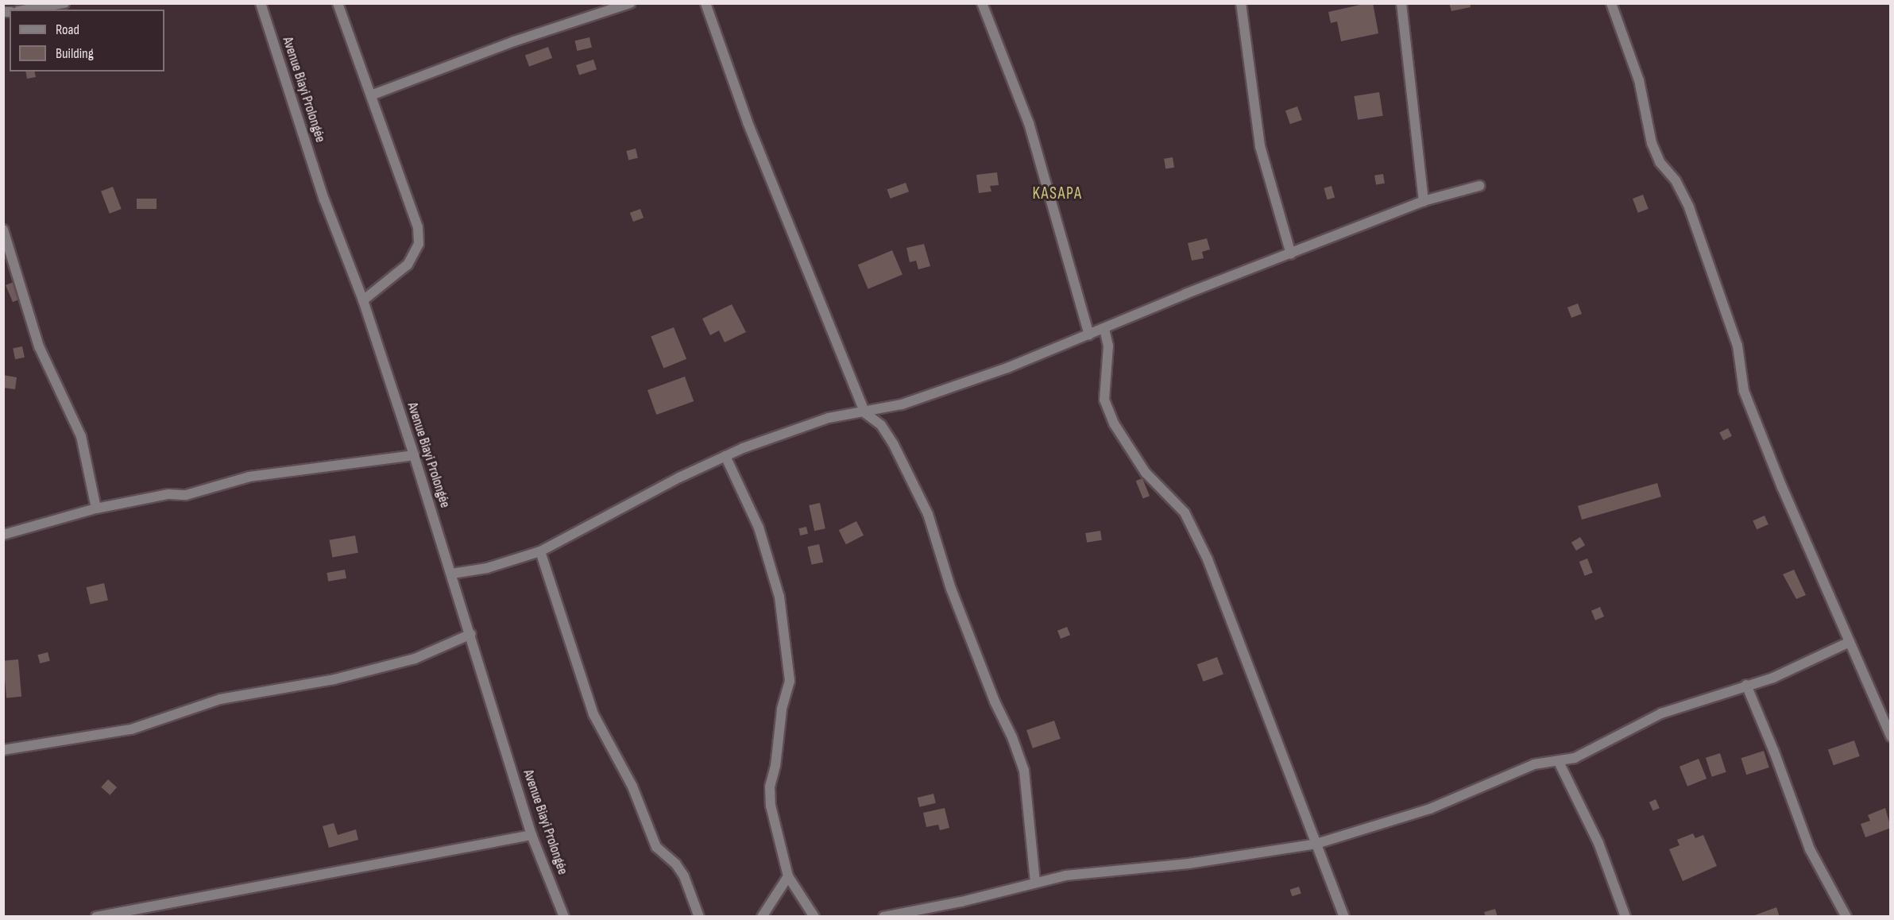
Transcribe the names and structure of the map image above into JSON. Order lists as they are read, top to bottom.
{
  "streets": {
    "street": ["Avenue Biayi Prolongée"]
  },
  "districts": ["KASAPA"],
  "legend": ["Road", "Building"]
}
